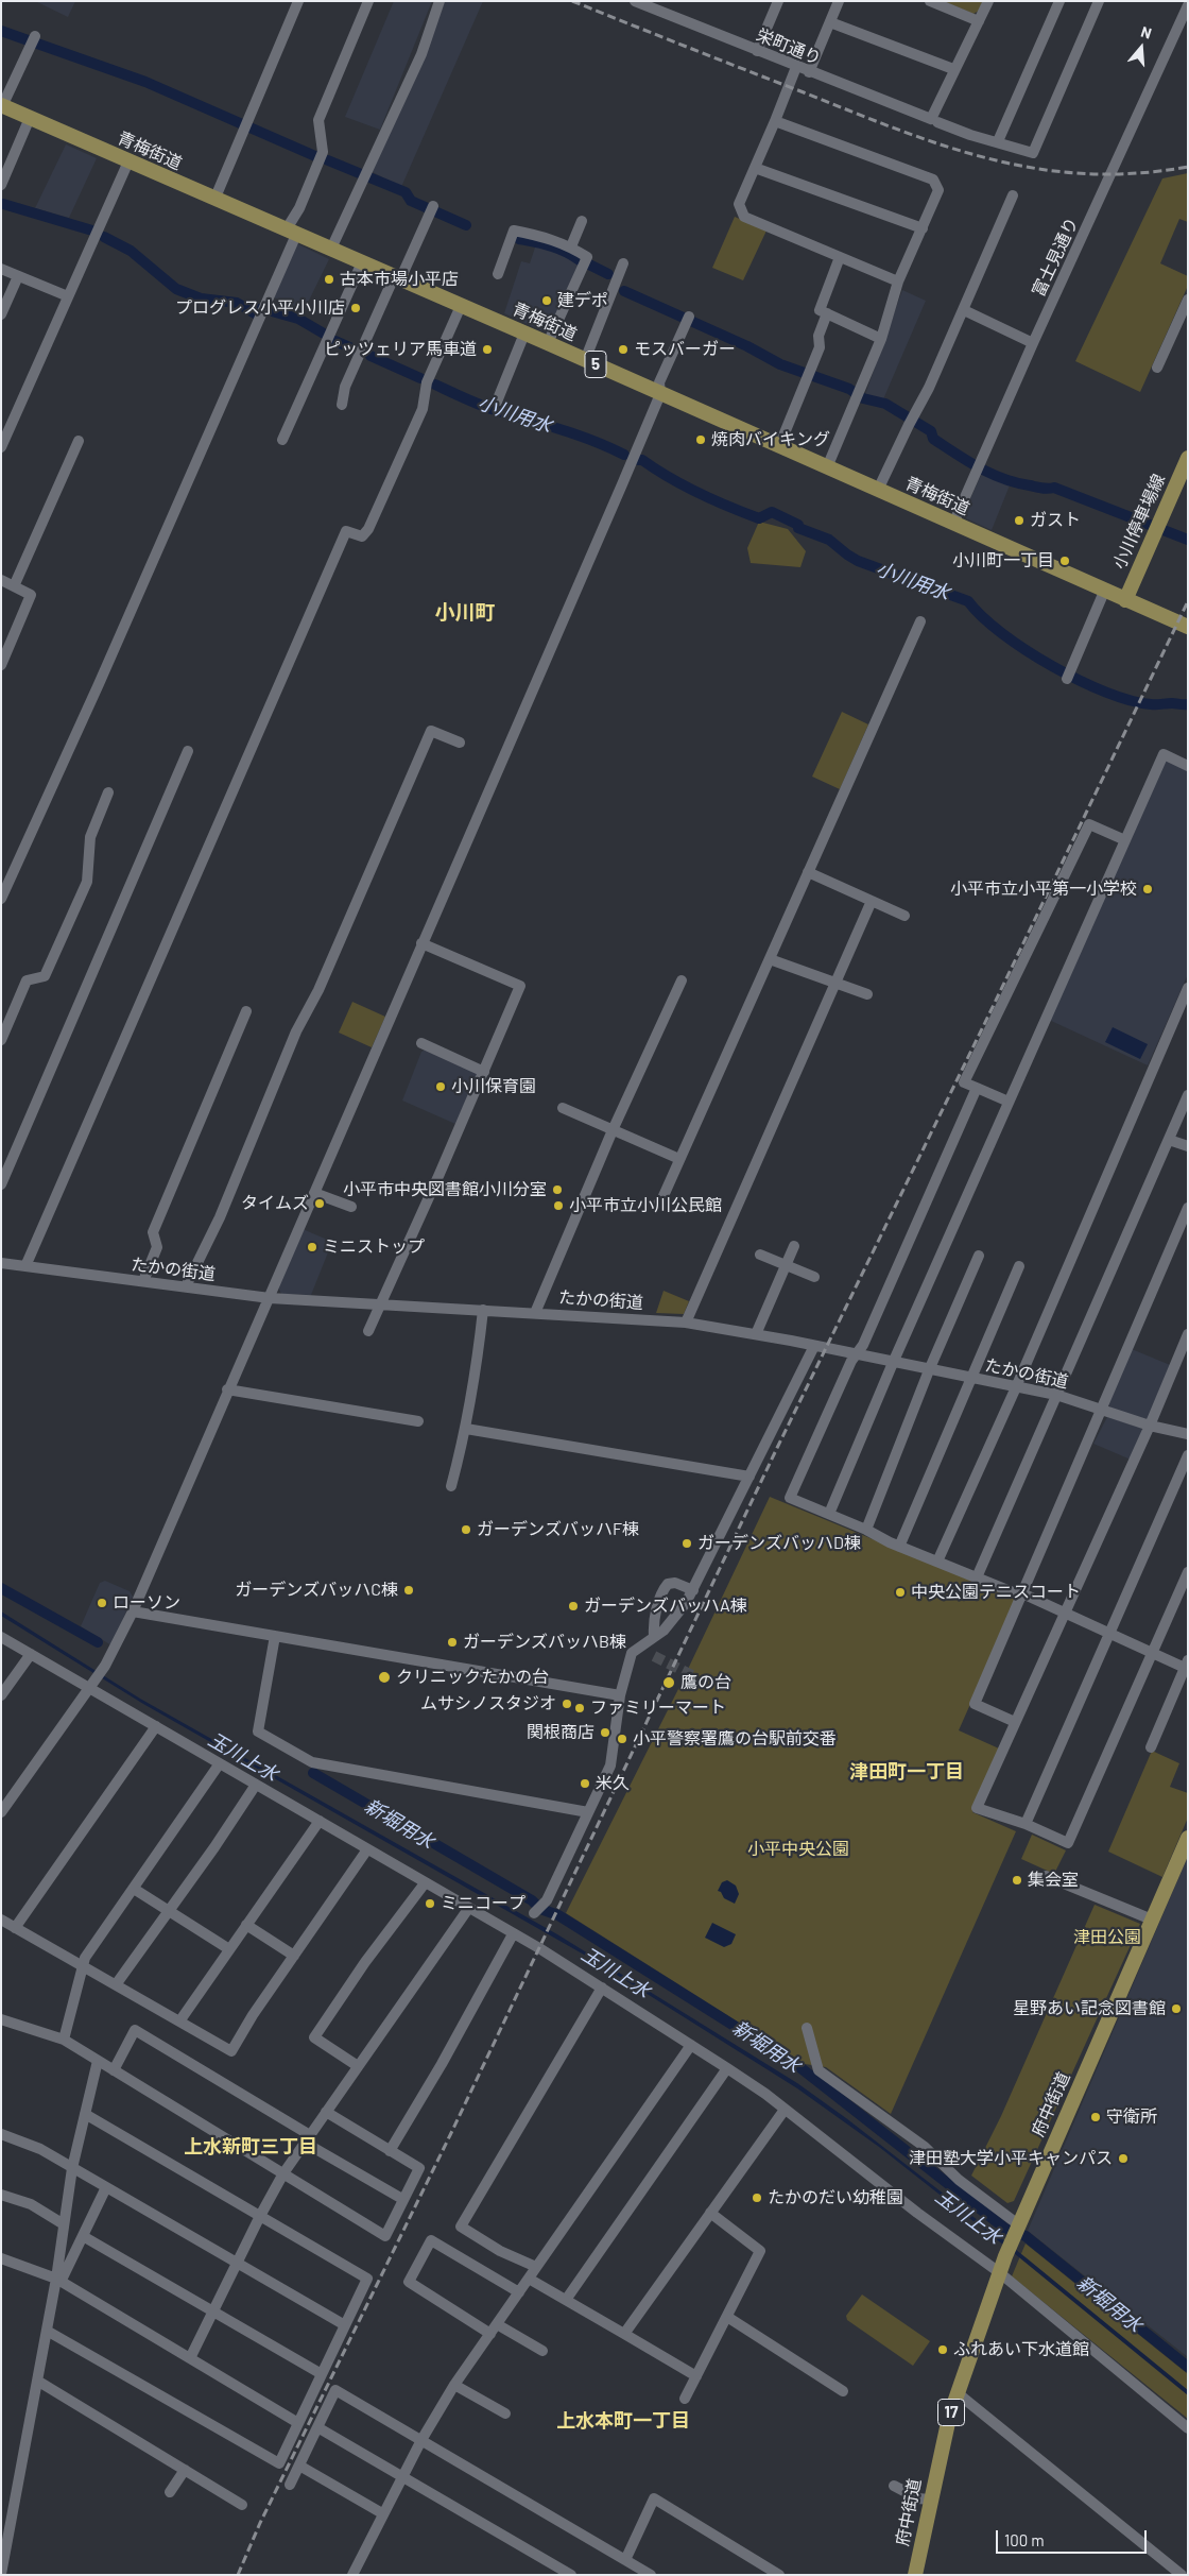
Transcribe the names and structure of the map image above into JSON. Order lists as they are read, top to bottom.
{
  "streets": {
    "main road": [
      "青梅街道",
      "5",
      "小川停車場線",
      "府中街道",
      "17"
    ],
    "street": ["栄町通り", "富士見通り", "たかの街道"]
  },
  "crossings": [
    ["青梅街道", "富士見通り"],
    ["青梅街道", "小川停車場線"]
  ],
  "districts": [
    "小川町",
    "津田町一丁目",
    "上水新町三丁目",
    "上水本町一丁目"
  ],
  "water": ["小川用水", "玉川上水", "新堀用水"],
  "parks": ["小平中央公園", "津田公園"],
  "places": [
    "古本市場小平店",
    "建デポ",
    "プログレス小平小川店",
    "ピッツェリア馬車道",
    "モスバーガー",
    "焼肉バイキング",
    "ガスト",
    "小川町一丁目",
    "小平市立小平第一小学校",
    "小川保育園",
    "小平市中央図書館小川分室",
    "タイムズ",
    "小平市立小川公民館",
    "ミニストップ",
    "ガーデンズバッハF棟",
    "ガーデンズバッハD棟",
    "ガーデンズバッハC棟",
    "中央公園テニスコート",
    "ローソン",
    "ガーデンズバッハA棟",
    "ガーデンズバッハB棟",
    "クリニックたかの台",
    "鷹の台",
    "ムサシノスタジオ",
    "ファミリーマート",
    "関根商店",
    "小平警察署鷹の台駅前交番",
    "米久",
    "集会室",
    "ミニコープ",
    "星野あい記念図書館",
    "守衛所",
    "津田塾大学小平キャンパス",
    "たかのだい幼稚園",
    "ふれあい下水道館"
  ],
  "scale_bar": "100 m",
  "north": "top"
}
